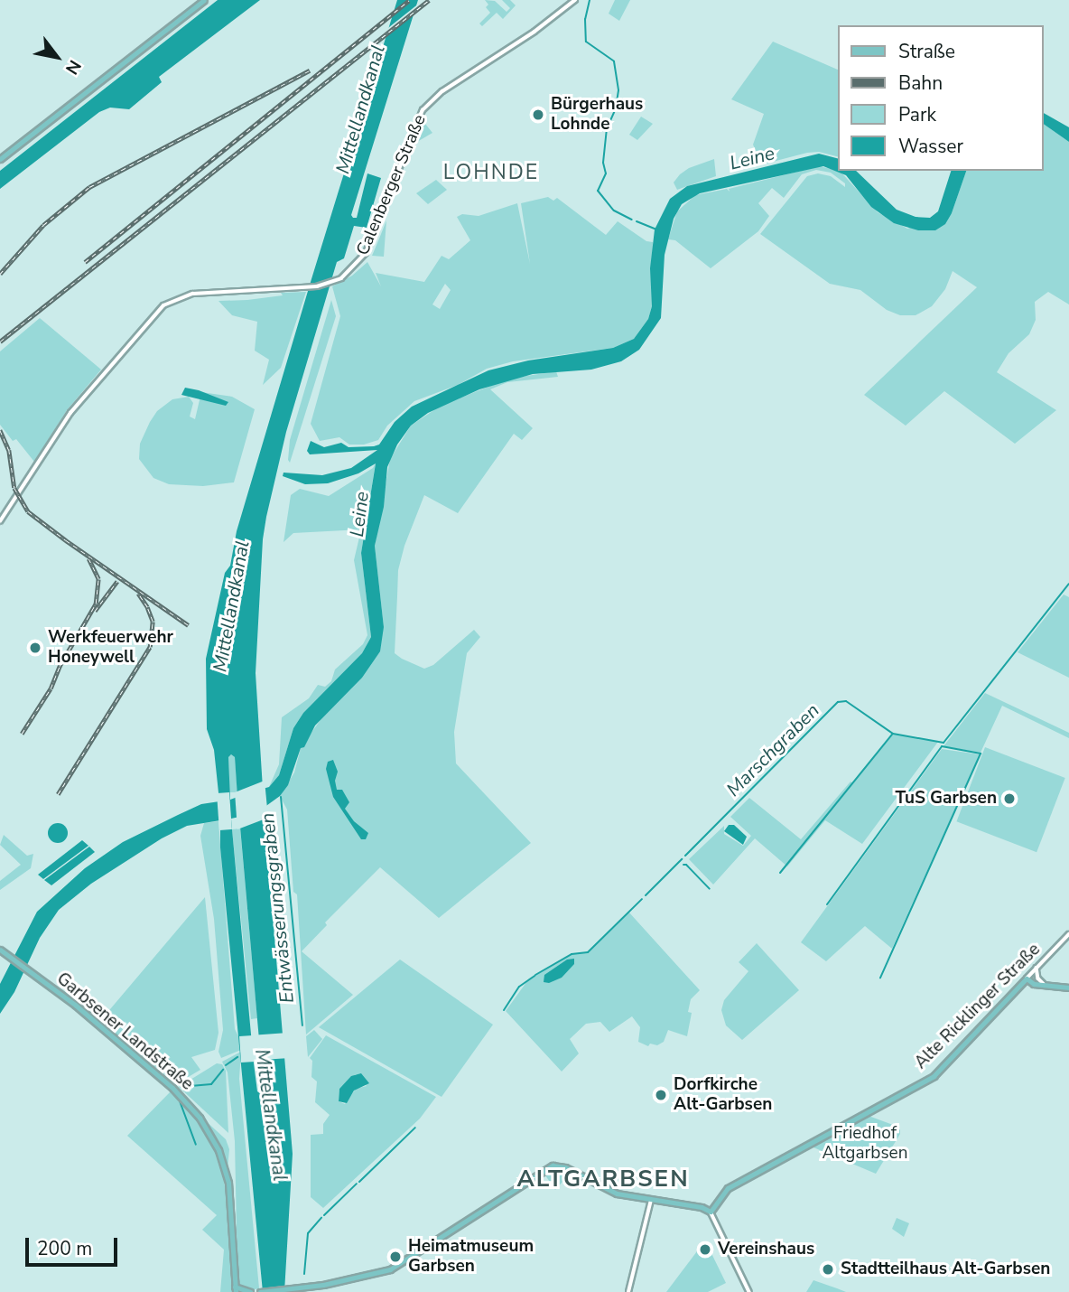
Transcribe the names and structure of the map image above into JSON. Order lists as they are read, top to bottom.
{
  "streets": {
    "main road": ["Alte Ricklinger Straße", "Garbsener Landstraße"],
    "street": ["Calenberger Straße"]
  },
  "districts": ["LOHNDE", "ALTGARBSEN"],
  "water": [
    "Mittellandkanal",
    "Leine",
    "Marschgraben",
    "Entwässerungsgraben"
  ],
  "parks": ["Friedhof Altgarbsen"],
  "places": [
    "Bürgerhaus Lohnde",
    "Werkfeuerwehr Honeywell",
    "TuS Garbsen",
    "Dorfkirche Alt-Garbsen",
    "Vereinshaus",
    "Heimatmuseum Garbsen",
    "Stadtteilhaus Alt-Garbsen"
  ],
  "legend": [
    "Straße",
    "Bahn",
    "Park",
    "Wasser"
  ],
  "scale_bar": "200 m",
  "north": "bottom right"
}
